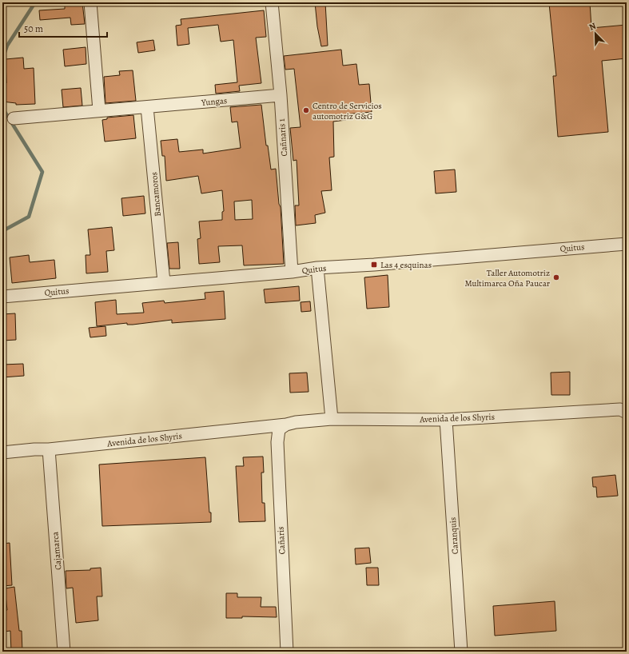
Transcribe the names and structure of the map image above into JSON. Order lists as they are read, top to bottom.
{
  "streets": {
    "street": [
      "Yungas",
      "Cañnaris 1",
      "Bancamoros",
      "Quitus",
      "Avenida de los Shyris",
      "Caranquis",
      "Cañaris",
      "Cajamarca"
    ]
  },
  "crossings": [
    ["Yungas", "Cañnaris 1"],
    ["Yungas", "Bancamoros"],
    ["Cañnaris 1", "Quitus"],
    ["Bancamoros", "Quitus"],
    ["Avenida de los Shyris", "Caranquis"],
    ["Avenida de los Shyris", "Cañaris"],
    ["Avenida de los Shyris", "Cajamarca"]
  ],
  "places": {
    "other": ["Centro de Servicios automotriz G&G", "Taller Automotriz Multimarca Oña Paucar"],
    "transit": ["Las 4 esquinas"]
  },
  "scale_bar": "50 m",
  "north": "top left"
}
